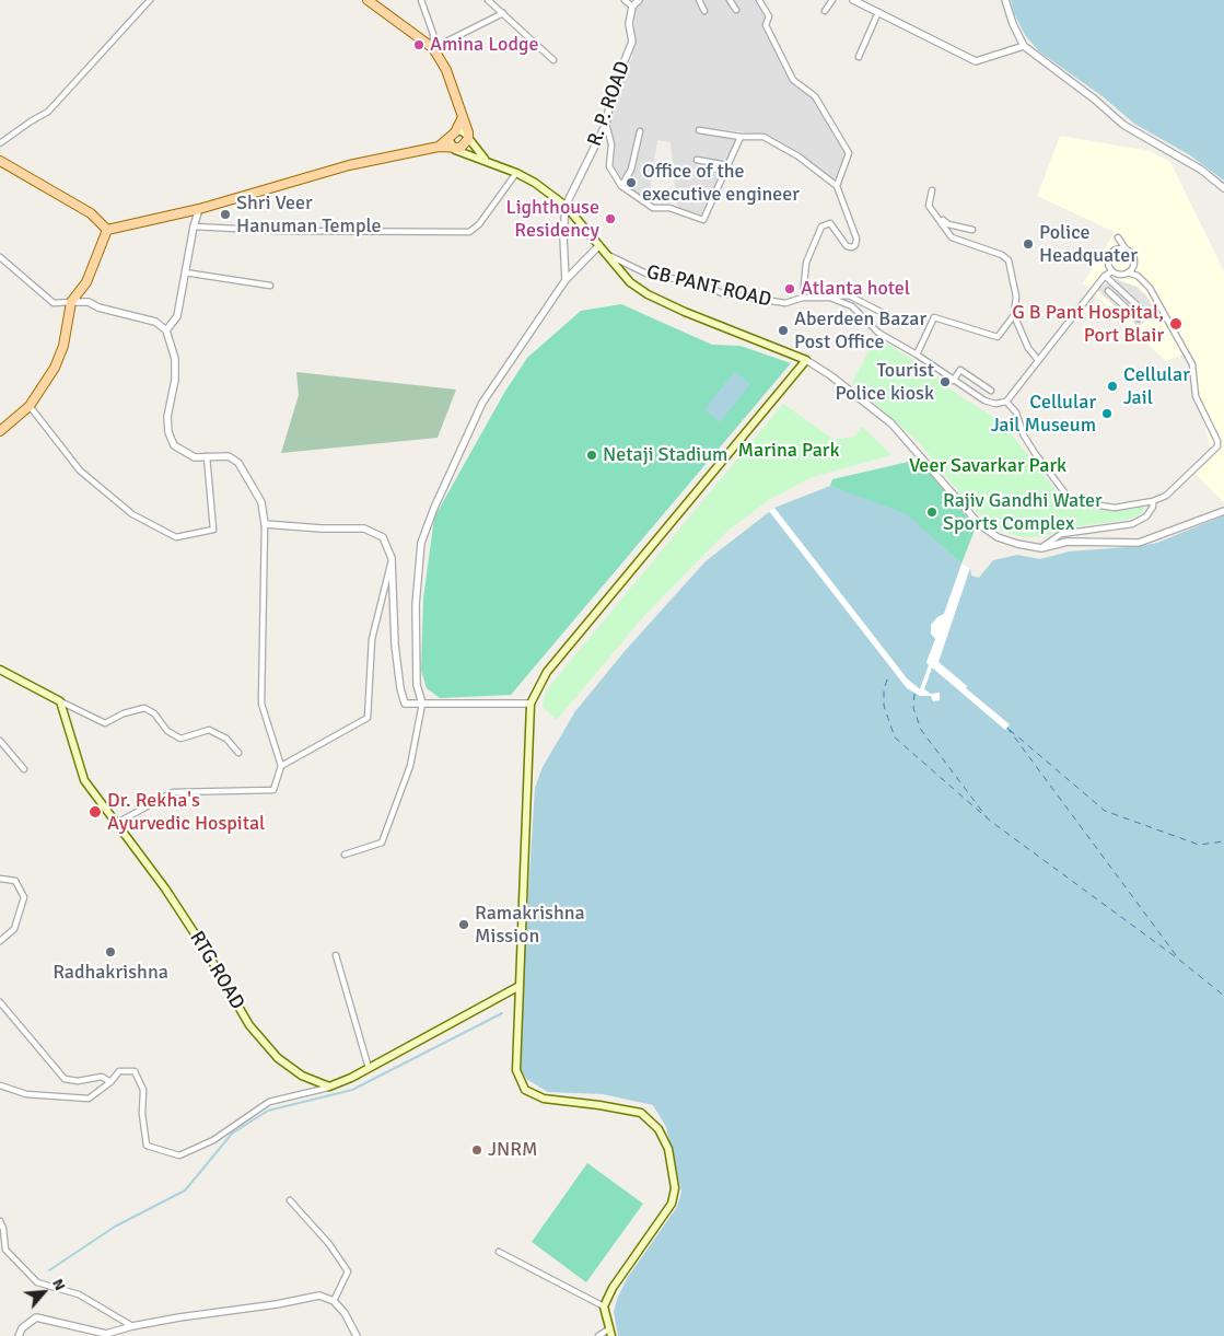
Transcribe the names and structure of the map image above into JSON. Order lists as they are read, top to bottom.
{
  "streets": {
    "main road": ["RTG ROAD"],
    "street": ["R. P. ROAD", "GB PANT ROAD"]
  },
  "parks": ["Marina Park", "Veer Savarkar Park"],
  "places": [
    "Amina Lodge",
    "Office of the executive engineer",
    "Shri Veer Hanuman Temple",
    "Lighthouse Residency",
    "Police Headquater",
    "Atlanta hotel",
    "G B Pant Hospital, Port Blair",
    "Aberdeen Bazar Post Office",
    "Tourist Police kiosk",
    "Cellular Jail",
    "Cellular Jail Museum",
    "Netaji Stadium",
    "Rajiv Gandhi Water Sports Complex",
    "Dr. Rekha's Ayurvedic Hospital",
    "Ramakrishna Mission",
    "Radhakrishna",
    "JNRM"
  ],
  "north": "top right"
}
